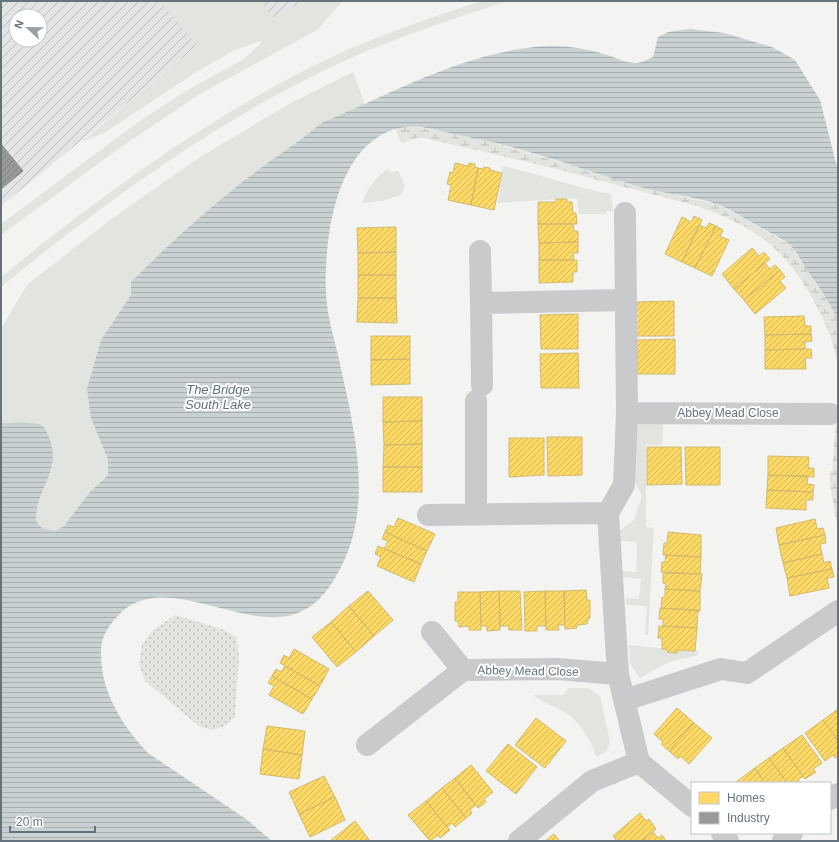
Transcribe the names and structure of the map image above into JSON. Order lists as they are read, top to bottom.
{
  "streets": {
    "street": ["Abbey Mead Close"]
  },
  "water": ["The Bridge South Lake"],
  "legend": ["Homes", "Industry"],
  "scale_bar": "20 m",
  "north": "left"
}
